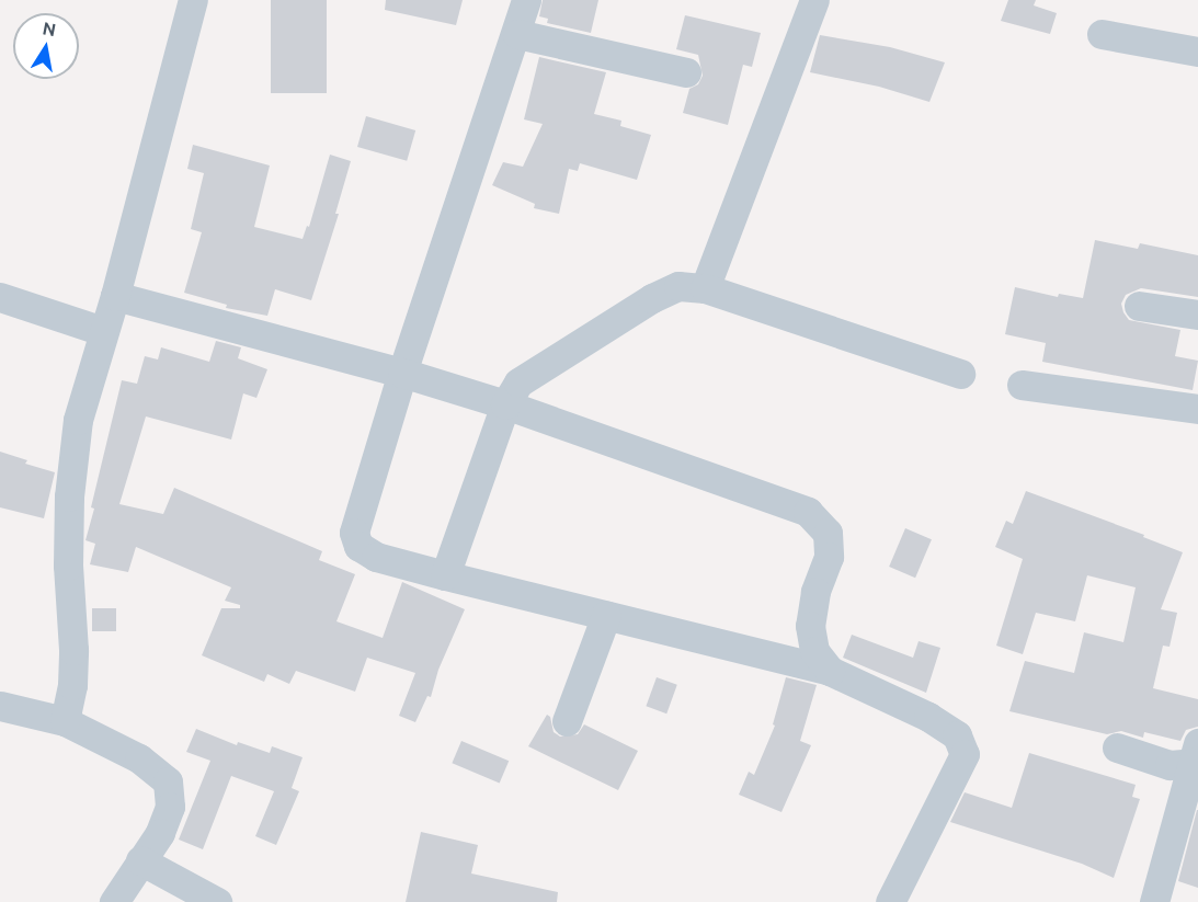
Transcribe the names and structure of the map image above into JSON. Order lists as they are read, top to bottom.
{
  "north": "top"
}
